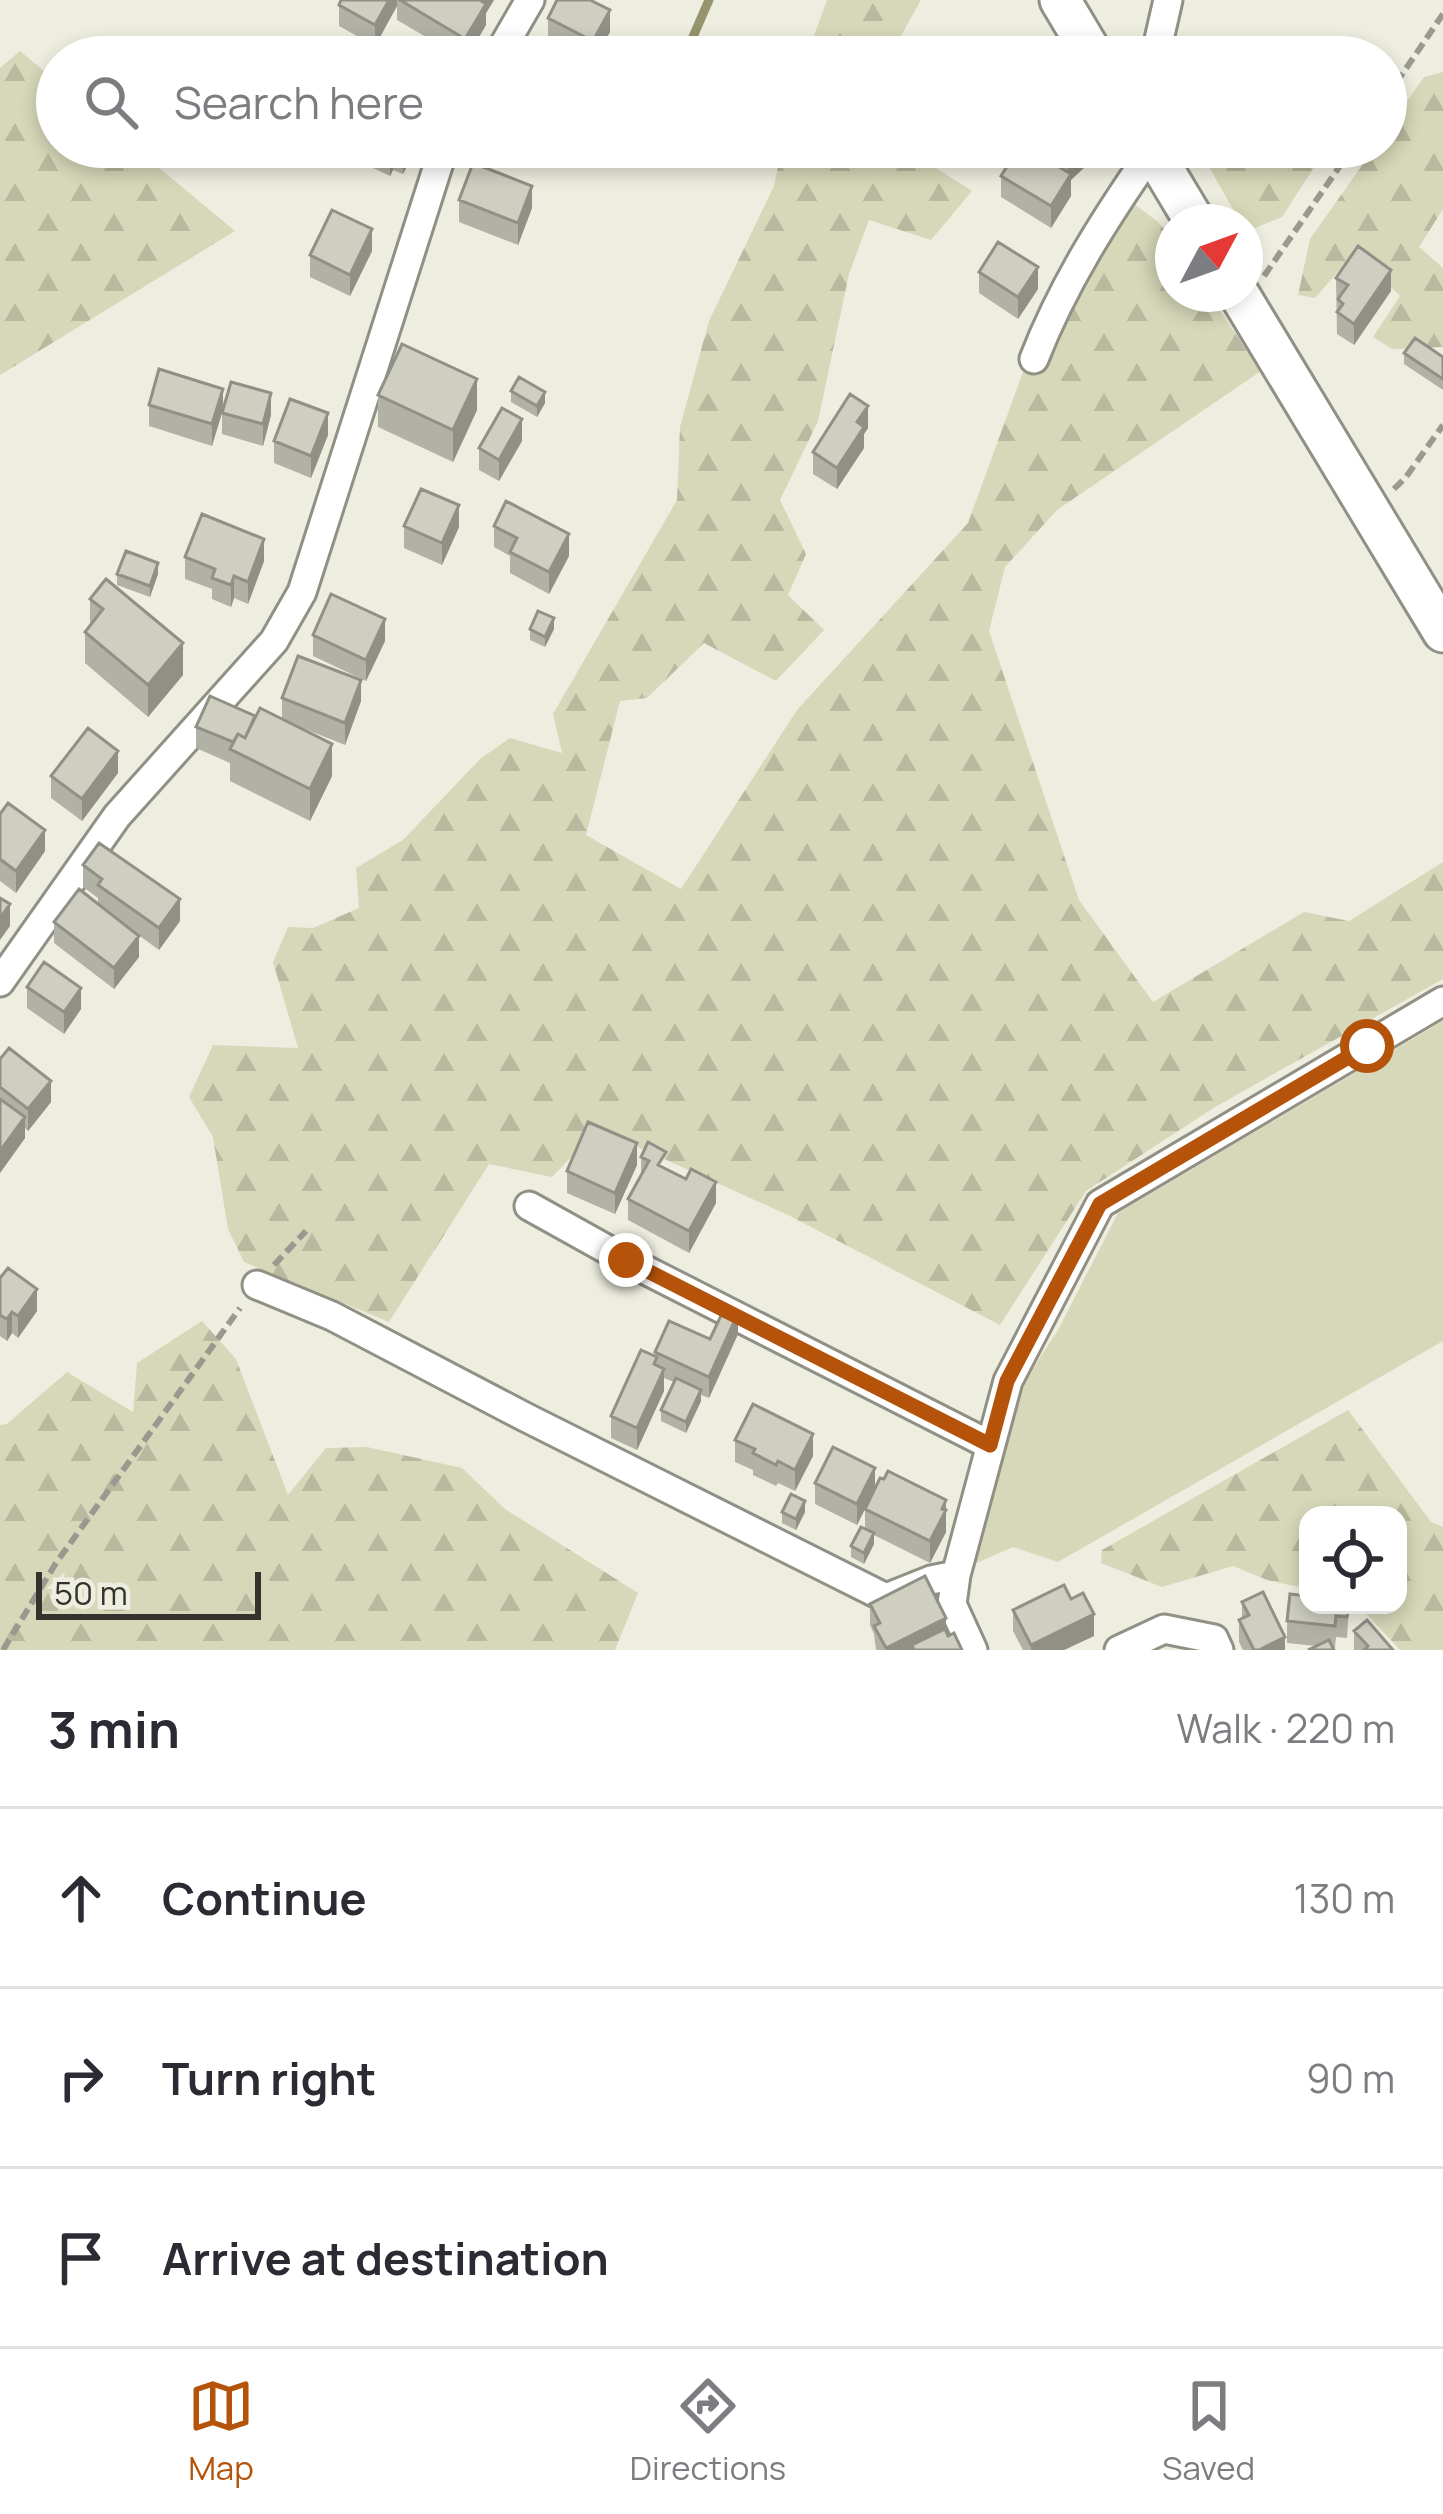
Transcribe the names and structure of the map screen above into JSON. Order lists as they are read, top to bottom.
{
  "scale_bar": "50 m",
  "north": "top right",
  "page": {
    "search": "Search here",
    "scale": "50 m",
    "heading": ["3 min", "Walk · 220 m"],
    "list": [
      ["Continue", "130 m"],
      ["Turn right", "90 m"],
      "Arrive at destination"
    ],
    "nav": ["Map", "Directions", "Saved"]
  }
}
